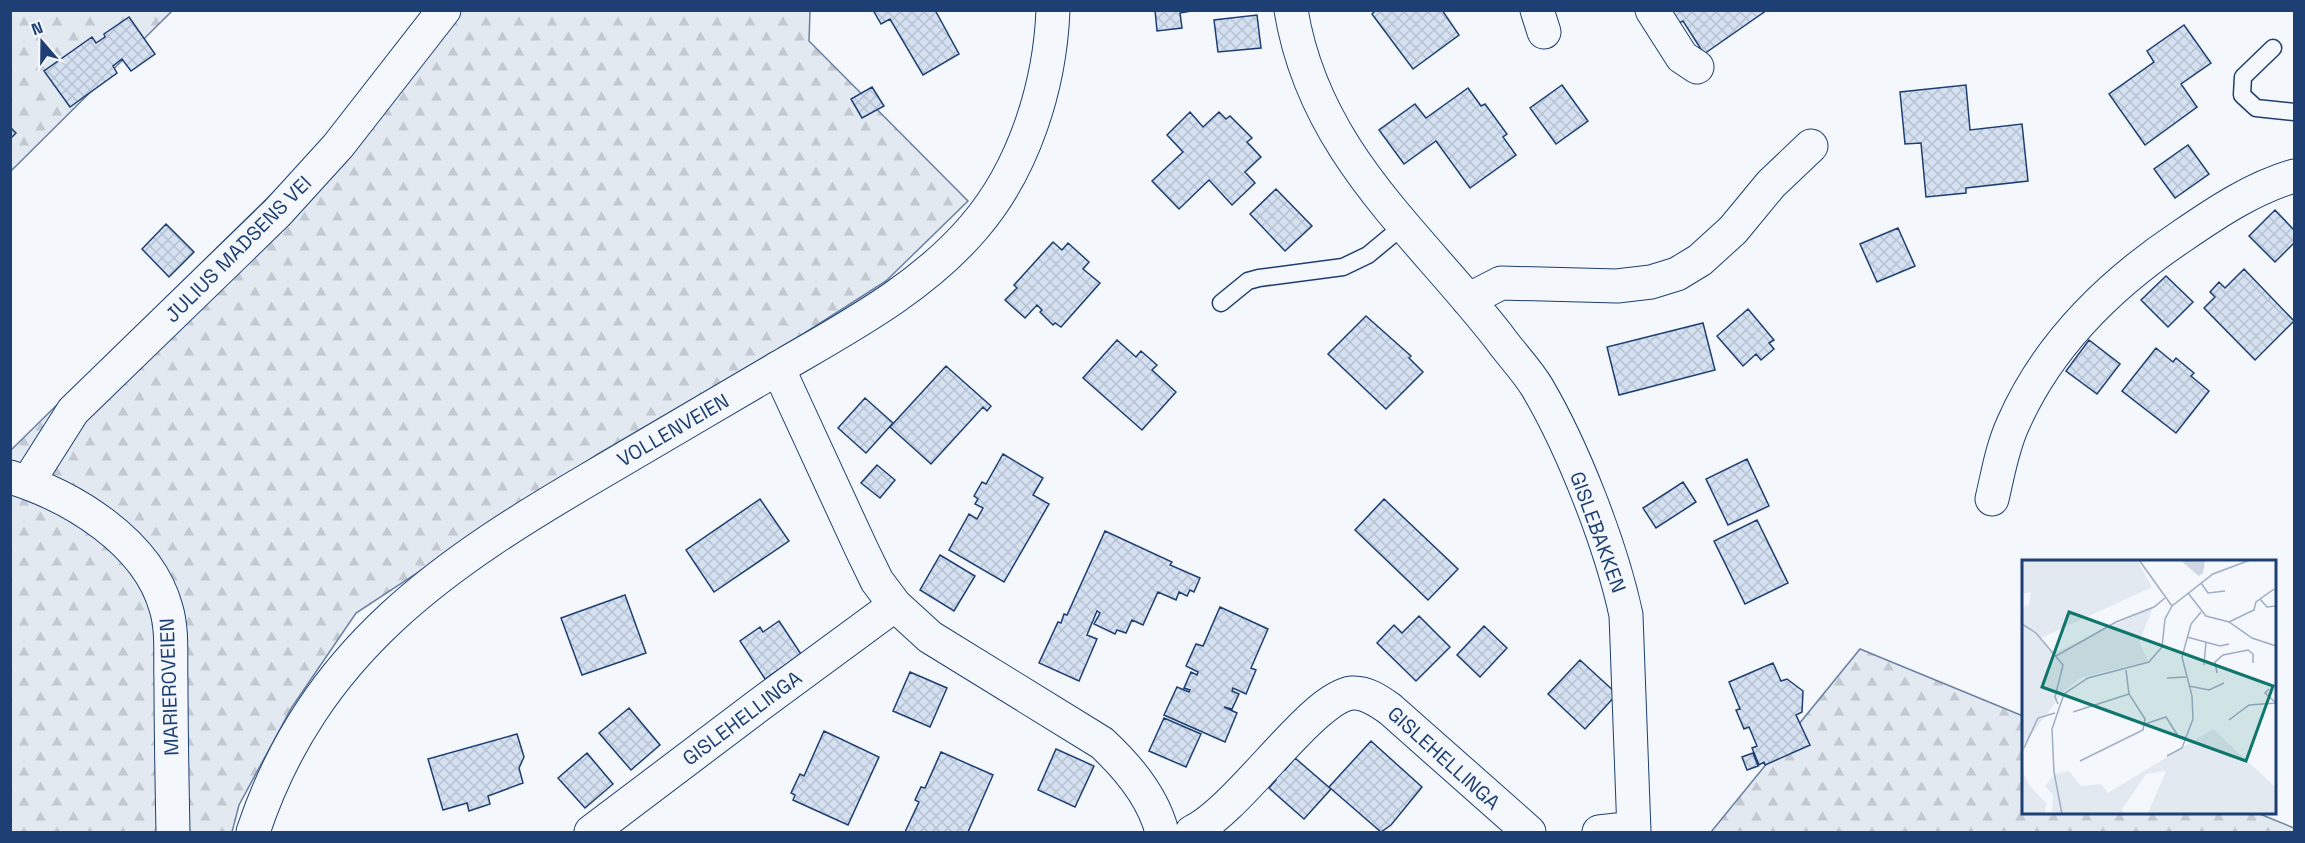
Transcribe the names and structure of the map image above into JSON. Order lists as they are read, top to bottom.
{
  "streets": {
    "street": [
      "JULIUS MADSENS VEI",
      "VOLLENVEIEN",
      "GISLEBAKKEN",
      "MARIEROVEIEN",
      "GISLEHELLINGA"
    ]
  },
  "crossings": [
    ["JULIUS MADSENS VEI", "MARIEROVEIEN"]
  ],
  "north": "top"
}
